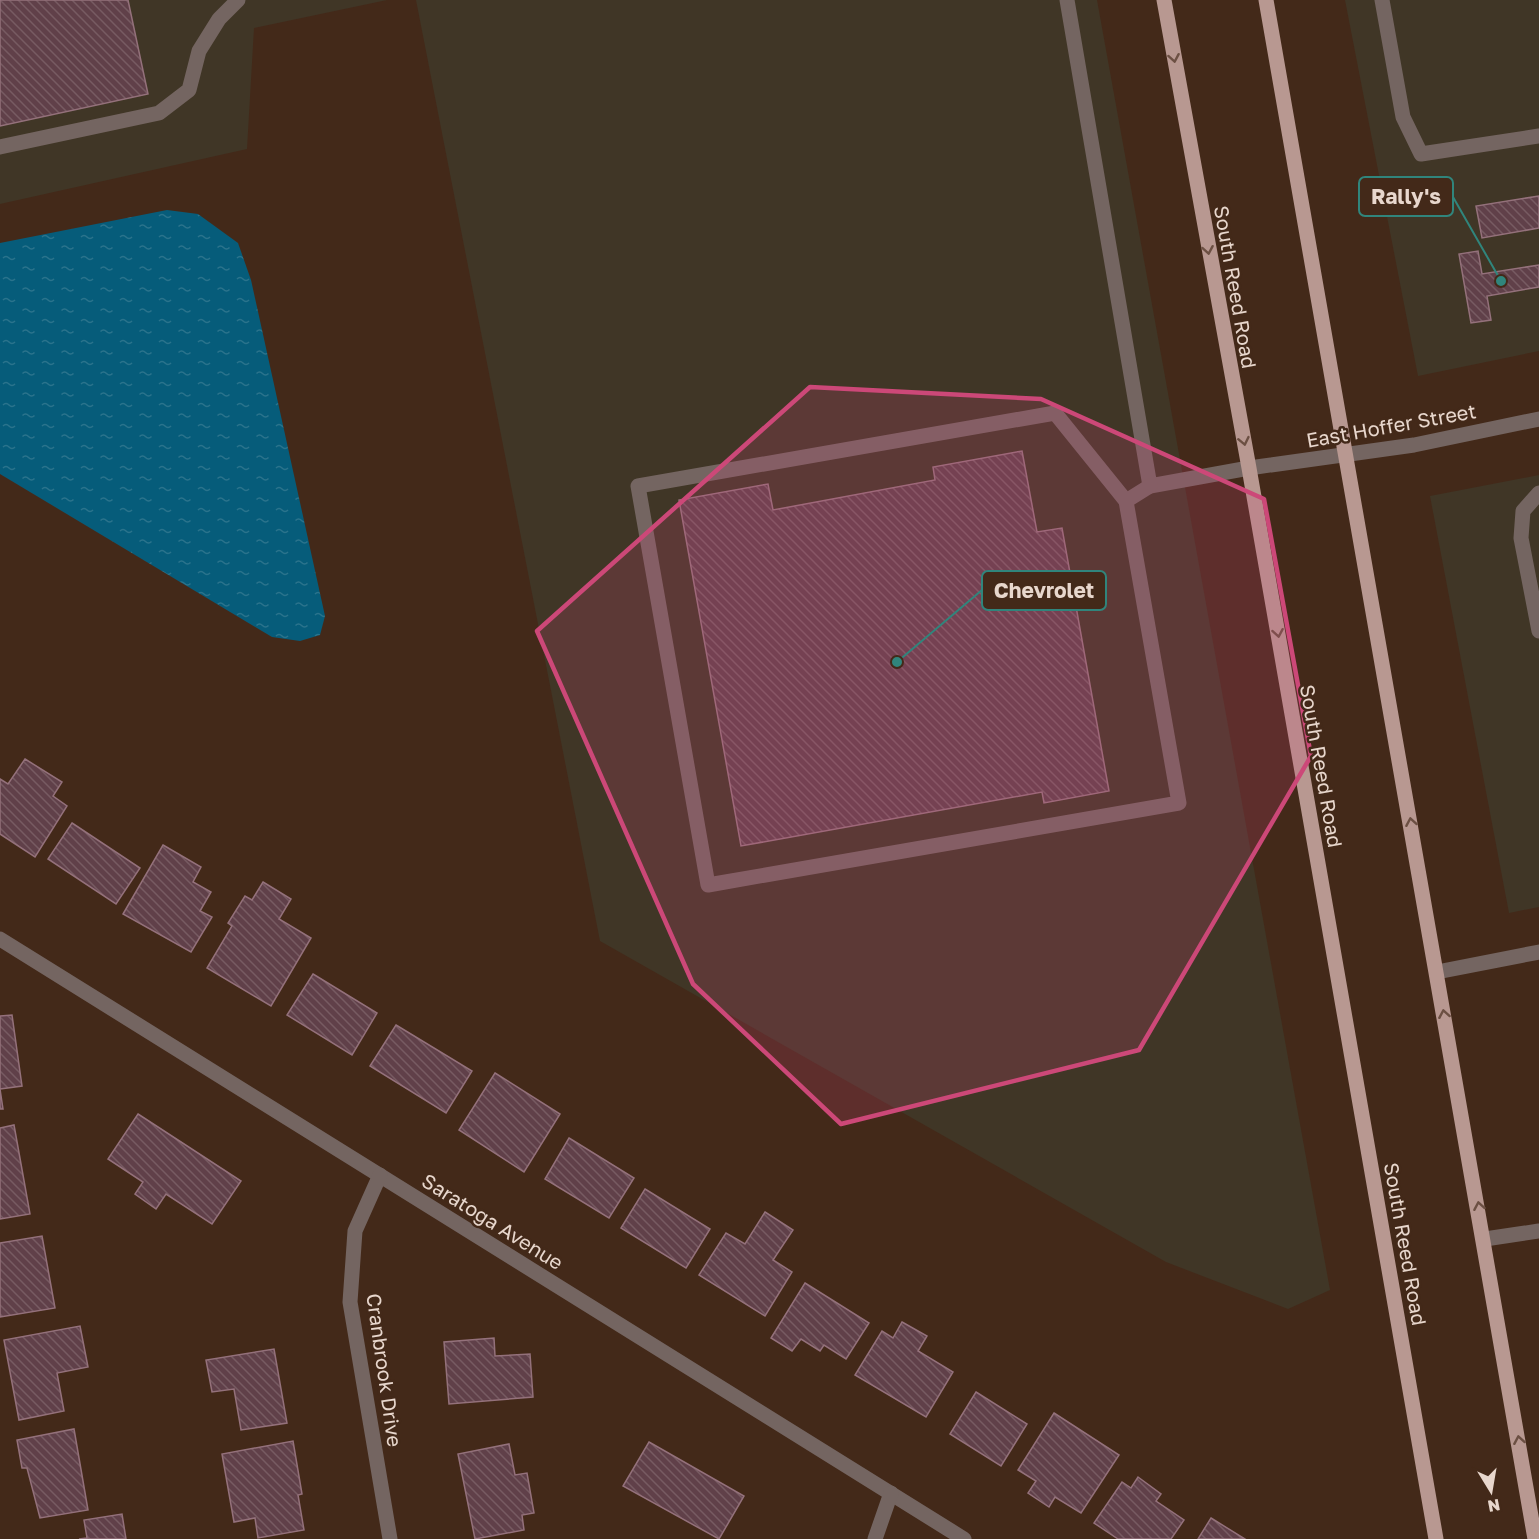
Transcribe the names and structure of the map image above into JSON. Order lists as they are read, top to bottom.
{
  "streets": {
    "main road": ["South Reed Road"],
    "street": ["East Hoffer Street", "Saratoga Avenue", "Cranbrook Drive"]
  },
  "crossings": [
    ["South Reed Road", "East Hoffer Street"],
    ["Saratoga Avenue", "Cranbrook Drive"]
  ],
  "places": ["Rally's", "Chevrolet"],
  "north": "bottom"
}
